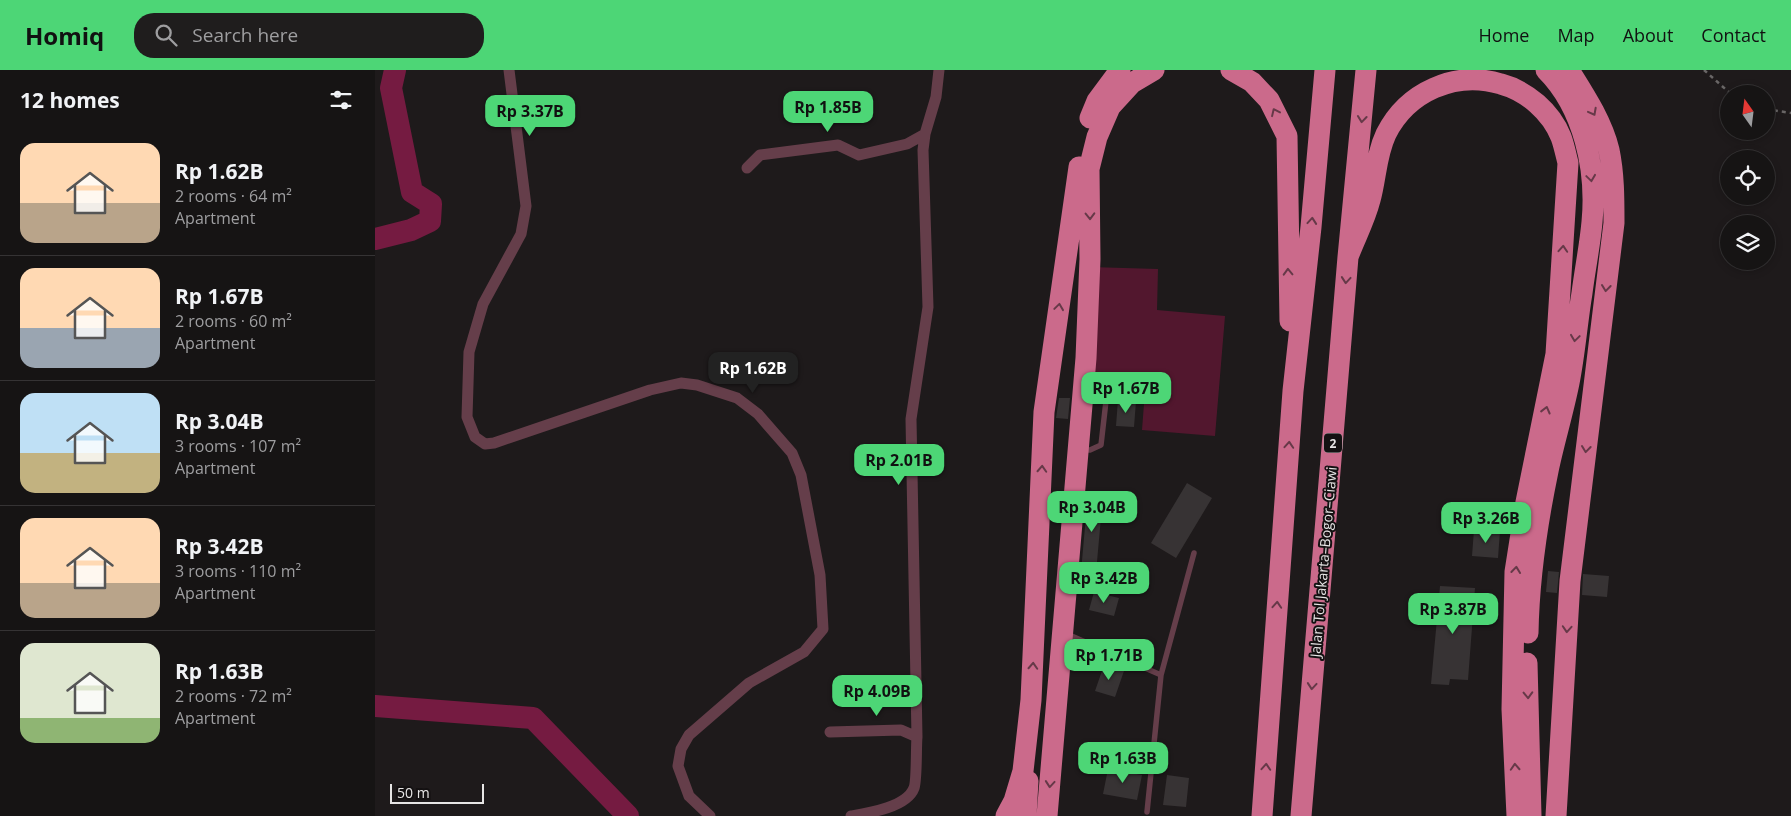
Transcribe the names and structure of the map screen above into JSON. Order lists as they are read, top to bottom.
{
  "streets": {
    "highway": ["2", "Jalan Tol Jakarta–Bogor–Ciawi"]
  },
  "scale_bar": "50 m",
  "north": "top",
  "page": {
    "header": "Homiq",
    "search": "Search here",
    "nav": [
      "Home",
      "Map",
      "About",
      "Contact"
    ],
    "heading": "12 homes",
    "price": [
      "Rp 1.85B",
      "Rp 3.37B",
      "Rp 1.62B",
      "Rp 1.67B",
      "Rp 2.01B",
      "Rp 3.04B",
      "Rp 3.26B",
      "Rp 3.42B",
      "Rp 3.87B",
      "Rp 1.71B",
      "Rp 4.09B",
      "Rp 1.63B"
    ],
    "list": [
      {
        "name": "Rp 1.62B",
        "note": "2 rooms · 64 m² · Apartment"
      },
      {
        "name": "Rp 1.67B",
        "note": "2 rooms · 60 m² · Apartment"
      },
      {
        "name": "Rp 3.04B",
        "note": "3 rooms · 107 m² · Apartment"
      },
      {
        "name": "Rp 3.42B",
        "note": "3 rooms · 110 m² · Apartment"
      },
      {
        "name": "Rp 1.63B",
        "note": "2 rooms · 72 m² · Apartment"
      }
    ],
    "scale": "50 m"
  }
}
